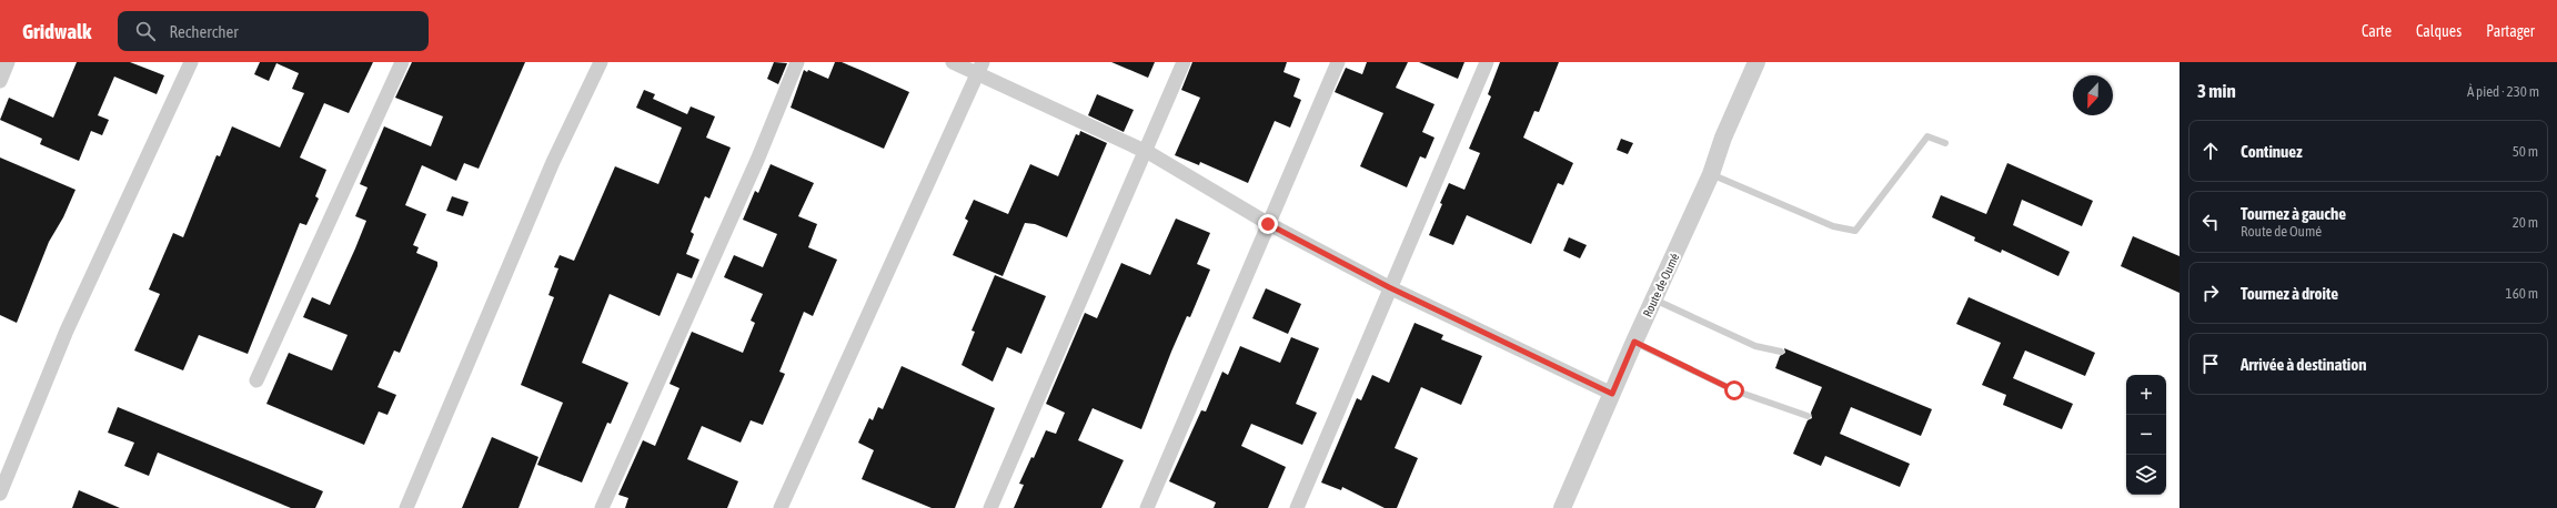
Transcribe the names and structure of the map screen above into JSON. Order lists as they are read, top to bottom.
{
  "streets": {
    "street": ["Route de Oumé"]
  },
  "north": "bottom",
  "page": {
    "header": "Gridwalk",
    "search": "Rechercher",
    "nav": ["Carte", "Calques", "Partager"],
    "heading": ["3 min", "À pied · 230 m"],
    "list": [
      ["Continuez", "50 m"],
      ["Tournez à gauche", "Route de Oumé", "20 m"],
      ["Tournez à droite", "160 m"],
      "Arrivée à destination"
    ],
    "map_buttons": ["+", "−"]
  }
}
